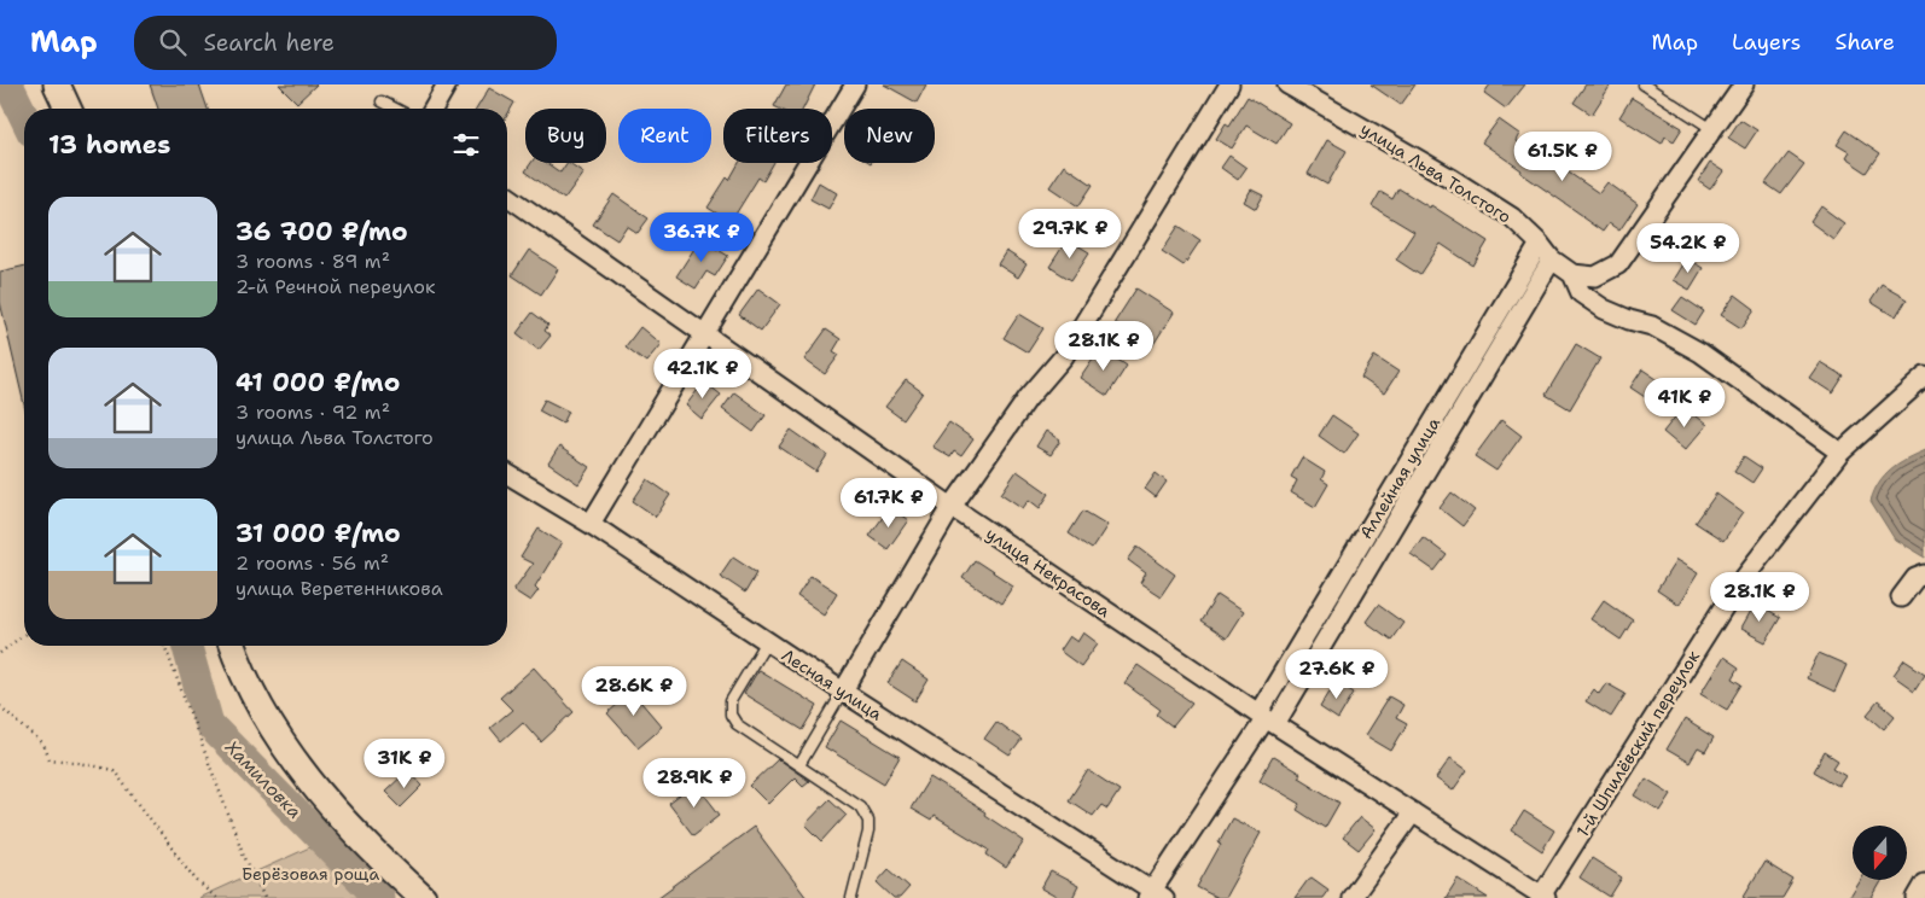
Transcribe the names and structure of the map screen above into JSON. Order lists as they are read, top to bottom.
{
  "streets": {
    "street": [
      "улица Льва Толстого",
      "Аллейная улица",
      "улица Некрасова",
      "Лесная улица",
      "1-й Шпилёвский переулок"
    ]
  },
  "crossings": [
    ["улица Льва Толстого", "Аллейная улица"],
    ["улица Льва Толстого", "1-й Шпилёвский переулок"],
    ["Аллейная улица", "улица Некрасова"],
    ["Аллейная улица", "Лесная улица"],
    ["улица Некрасова", "1-й Шпилёвский переулок"]
  ],
  "water": ["Хамиловка"],
  "parks": ["Берёзовая роща"],
  "north": "bottom",
  "page": {
    "header": "Map",
    "search": "Search here",
    "nav": ["Map", "Layers", "Share"],
    "chip": [
      "Buy",
      "Rent",
      "Filters",
      "New"
    ],
    "heading": "13 homes",
    "price": [
      "61.5K ₽",
      "29.7K ₽",
      "36.7K ₽",
      "54.2K ₽",
      "28.1K ₽",
      "42.1K ₽",
      "41K ₽",
      "61.7K ₽",
      "28.1K ₽",
      "27.6K ₽",
      "28.6K ₽",
      "31K ₽",
      "28.9K ₽"
    ],
    "list": [
      {
        "name": "36 700 ₽/mo",
        "note": "3 rooms · 89 m² · 2-й Речной переулок"
      },
      {
        "name": "41 000 ₽/mo",
        "note": "3 rooms · 92 m² · улица Льва Толстого"
      },
      {
        "name": "31 000 ₽/mo",
        "note": "2 rooms · 56 m² · улица Веретенникова"
      }
    ]
  }
}
